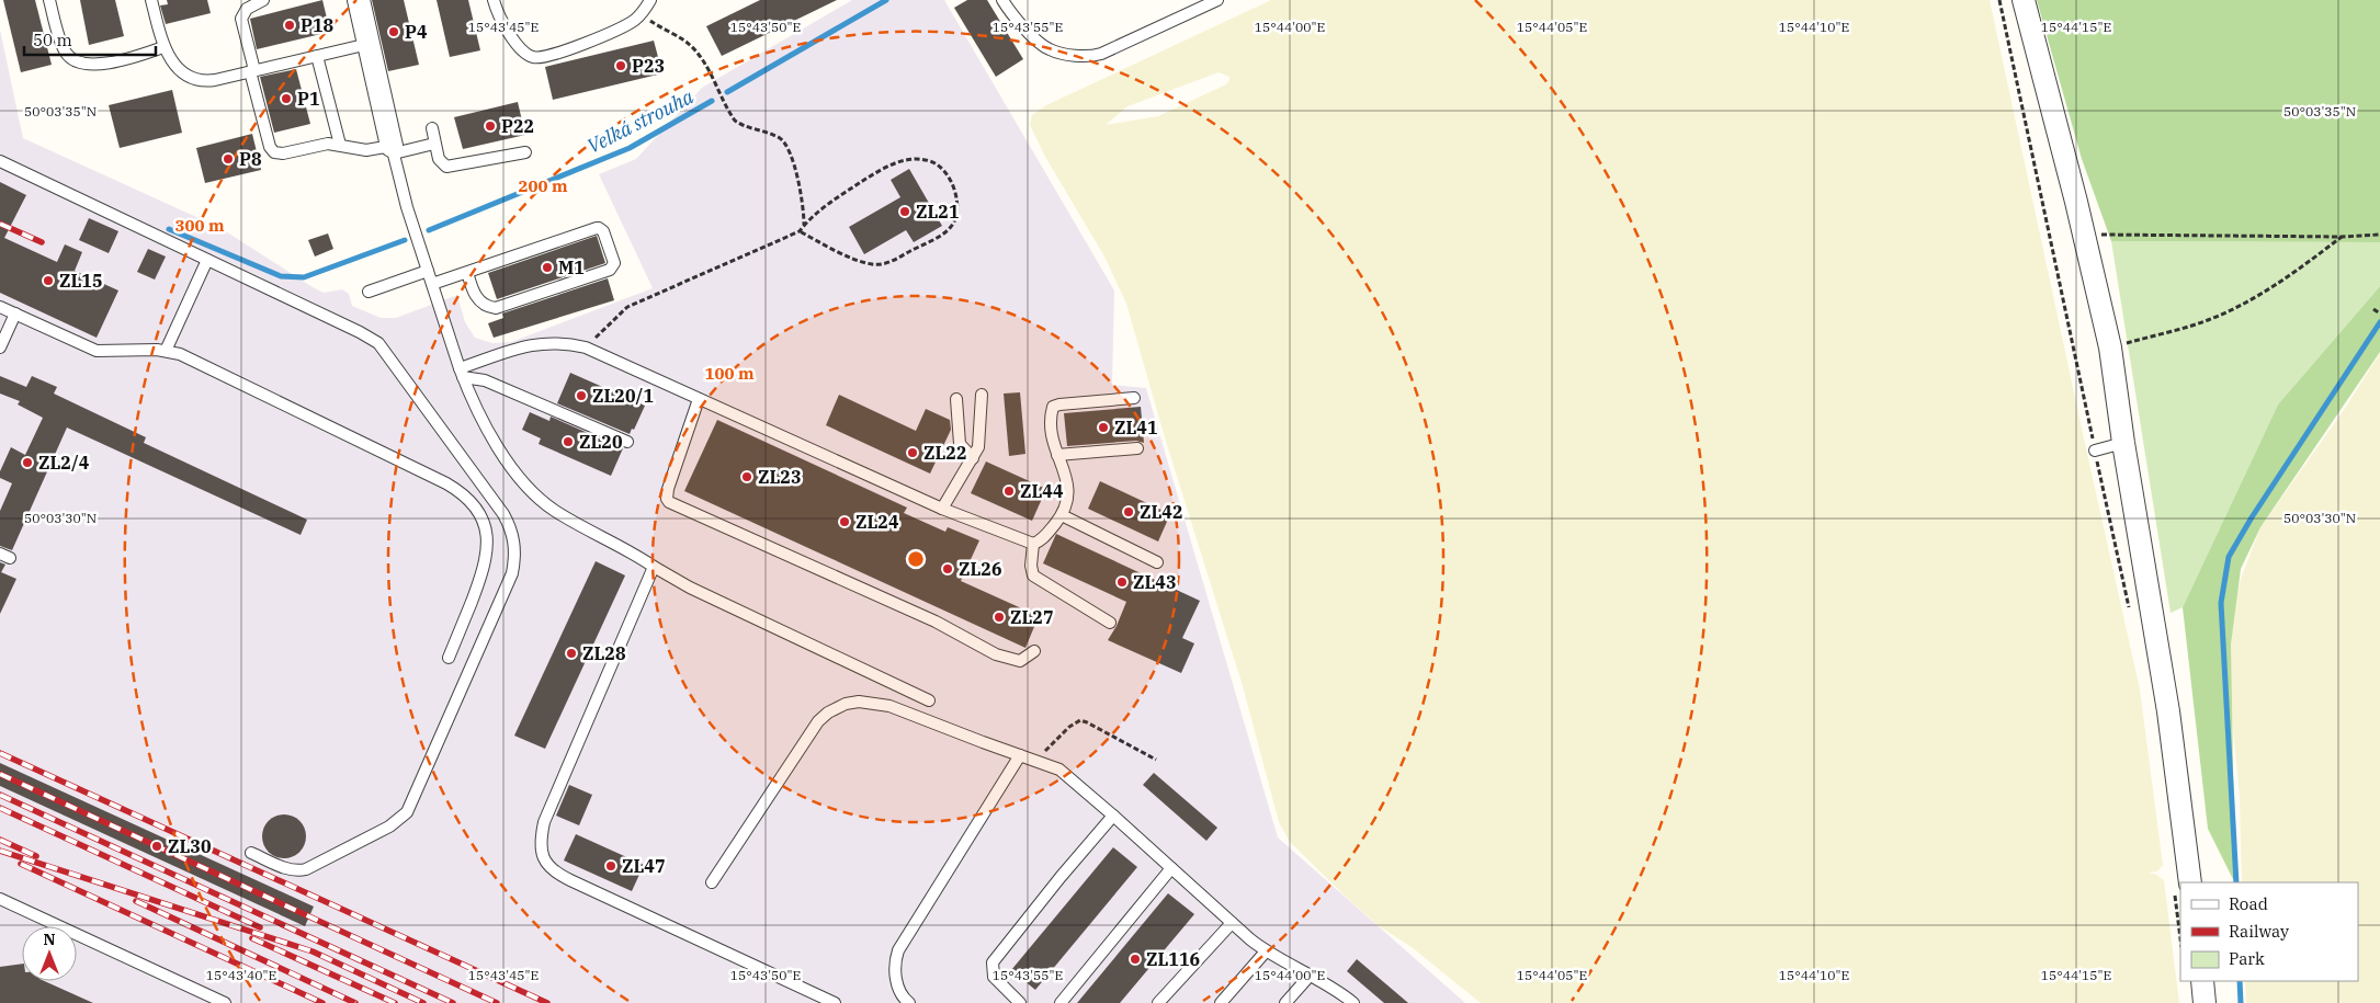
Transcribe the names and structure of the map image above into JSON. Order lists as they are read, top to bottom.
{
  "water": ["Velká strouha"],
  "places": [
    "P18",
    "P4",
    "P23",
    "P1",
    "P22",
    "P8",
    "ZL21",
    "M1",
    "ZL15",
    "ZL20/1",
    "ZL41",
    "ZL20",
    "ZL22",
    "ZL2/4",
    "ZL23",
    "ZL44",
    "ZL42",
    "ZL24",
    "ZL26",
    "ZL43",
    "ZL27",
    "ZL28",
    "ZL30",
    "ZL47",
    "ZL116"
  ],
  "legend": ["Road", "Railway", "Park"],
  "scale_bar": "50 m",
  "north": "top",
  "coordinates": [
    "15°43'45\"E",
    "15°43'50\"E",
    "15°43'55\"E",
    "15°44'00\"E",
    "15°44'05\"E",
    "15°44'10\"E",
    "15°44'15\"E",
    "50°03'35\"N",
    "50°03'30\"N",
    "15°43'40\"E"
  ],
  "rings": ["200 m", "300 m", "100 m"]
}
